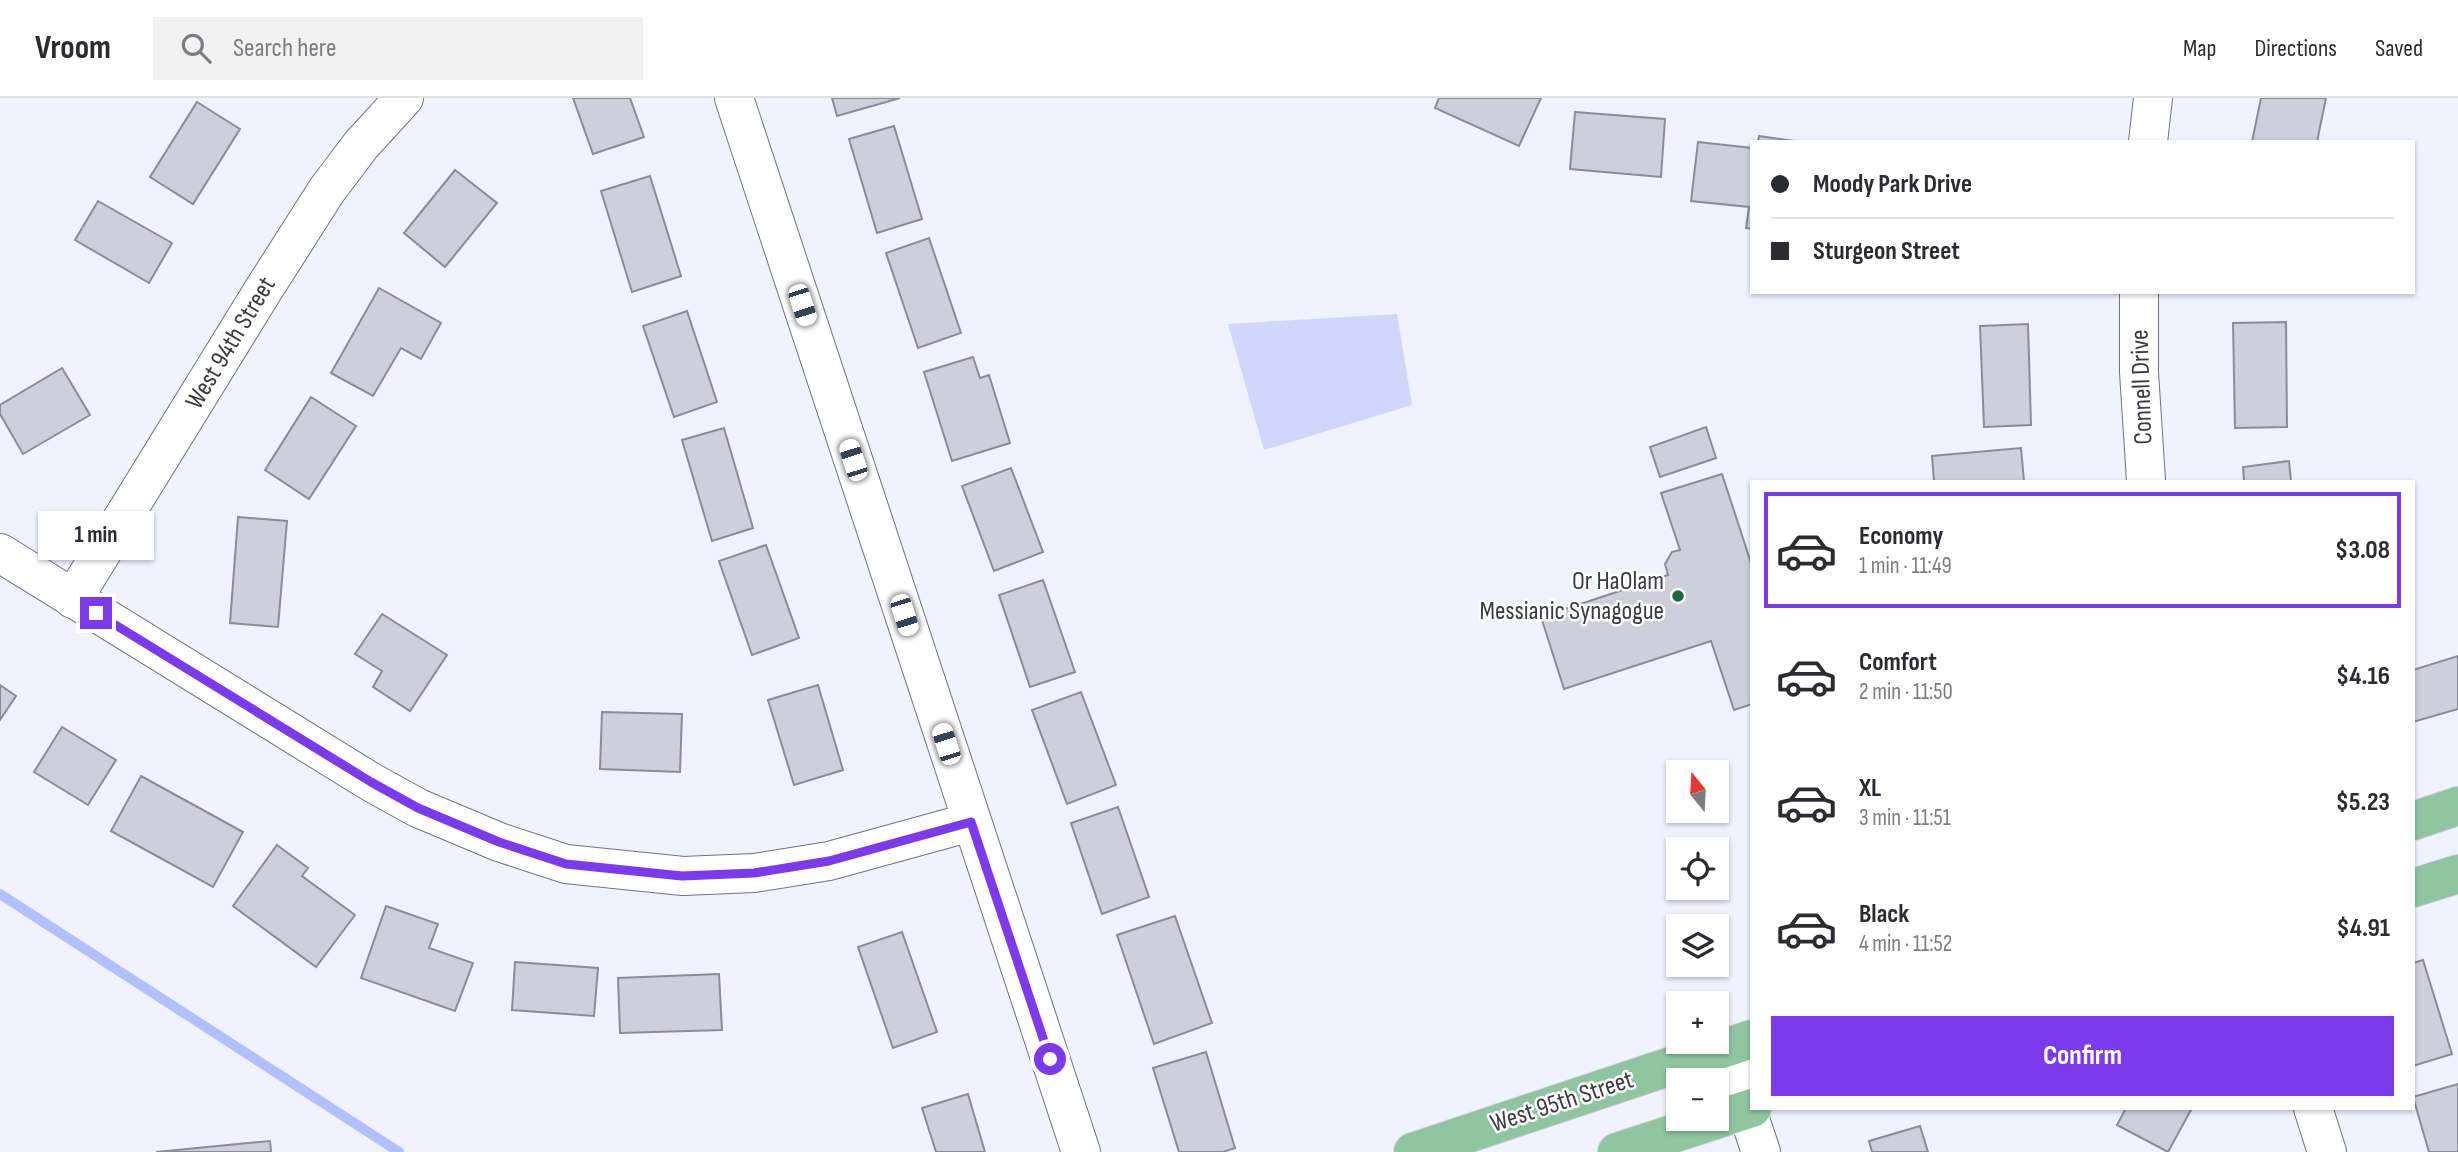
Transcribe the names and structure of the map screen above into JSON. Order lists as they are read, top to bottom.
{
  "streets": {
    "main road": ["West 95th Street"],
    "street": ["West 94th Street", "Connell Drive"]
  },
  "places": ["Or HaOlam Messianic Synagogue"],
  "north": "top",
  "page": {
    "header": "Vroom",
    "search": "Search here",
    "nav": ["Map", "Directions", "Saved"],
    "banner": ["Moody Park Drive", "Sturgeon Street"],
    "list": [
      {
        "name": "Economy",
        "note": "1 min · 11:49",
        "value": "$3.08"
      },
      {
        "name": "Comfort",
        "note": "2 min · 11:50",
        "value": "$4.16"
      },
      {
        "name": "XL",
        "note": "3 min · 11:51",
        "value": "$5.23"
      },
      {
        "name": "Black",
        "note": "4 min · 11:52",
        "value": "$4.91"
      }
    ],
    "bubble": "1 min",
    "map_buttons": ["+", "−"],
    "buttons": "Confirm"
  }
}
